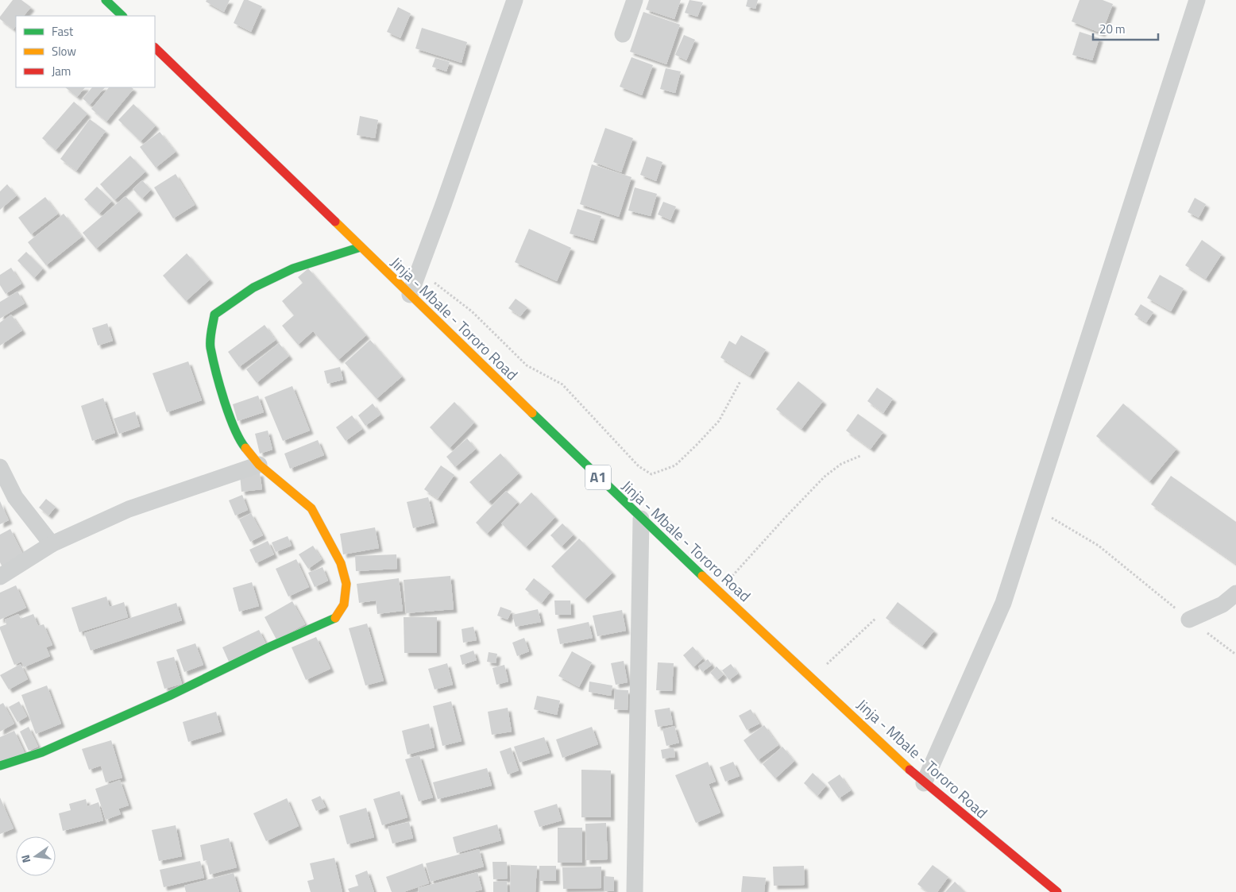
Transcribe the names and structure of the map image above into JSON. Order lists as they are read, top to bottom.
{
  "streets": {
    "main road": ["Jinja - Mbale - Tororo Road", "A1"]
  },
  "legend": ["Fast", "Slow", "Jam"],
  "scale_bar": "20 m",
  "north": "left"
}
